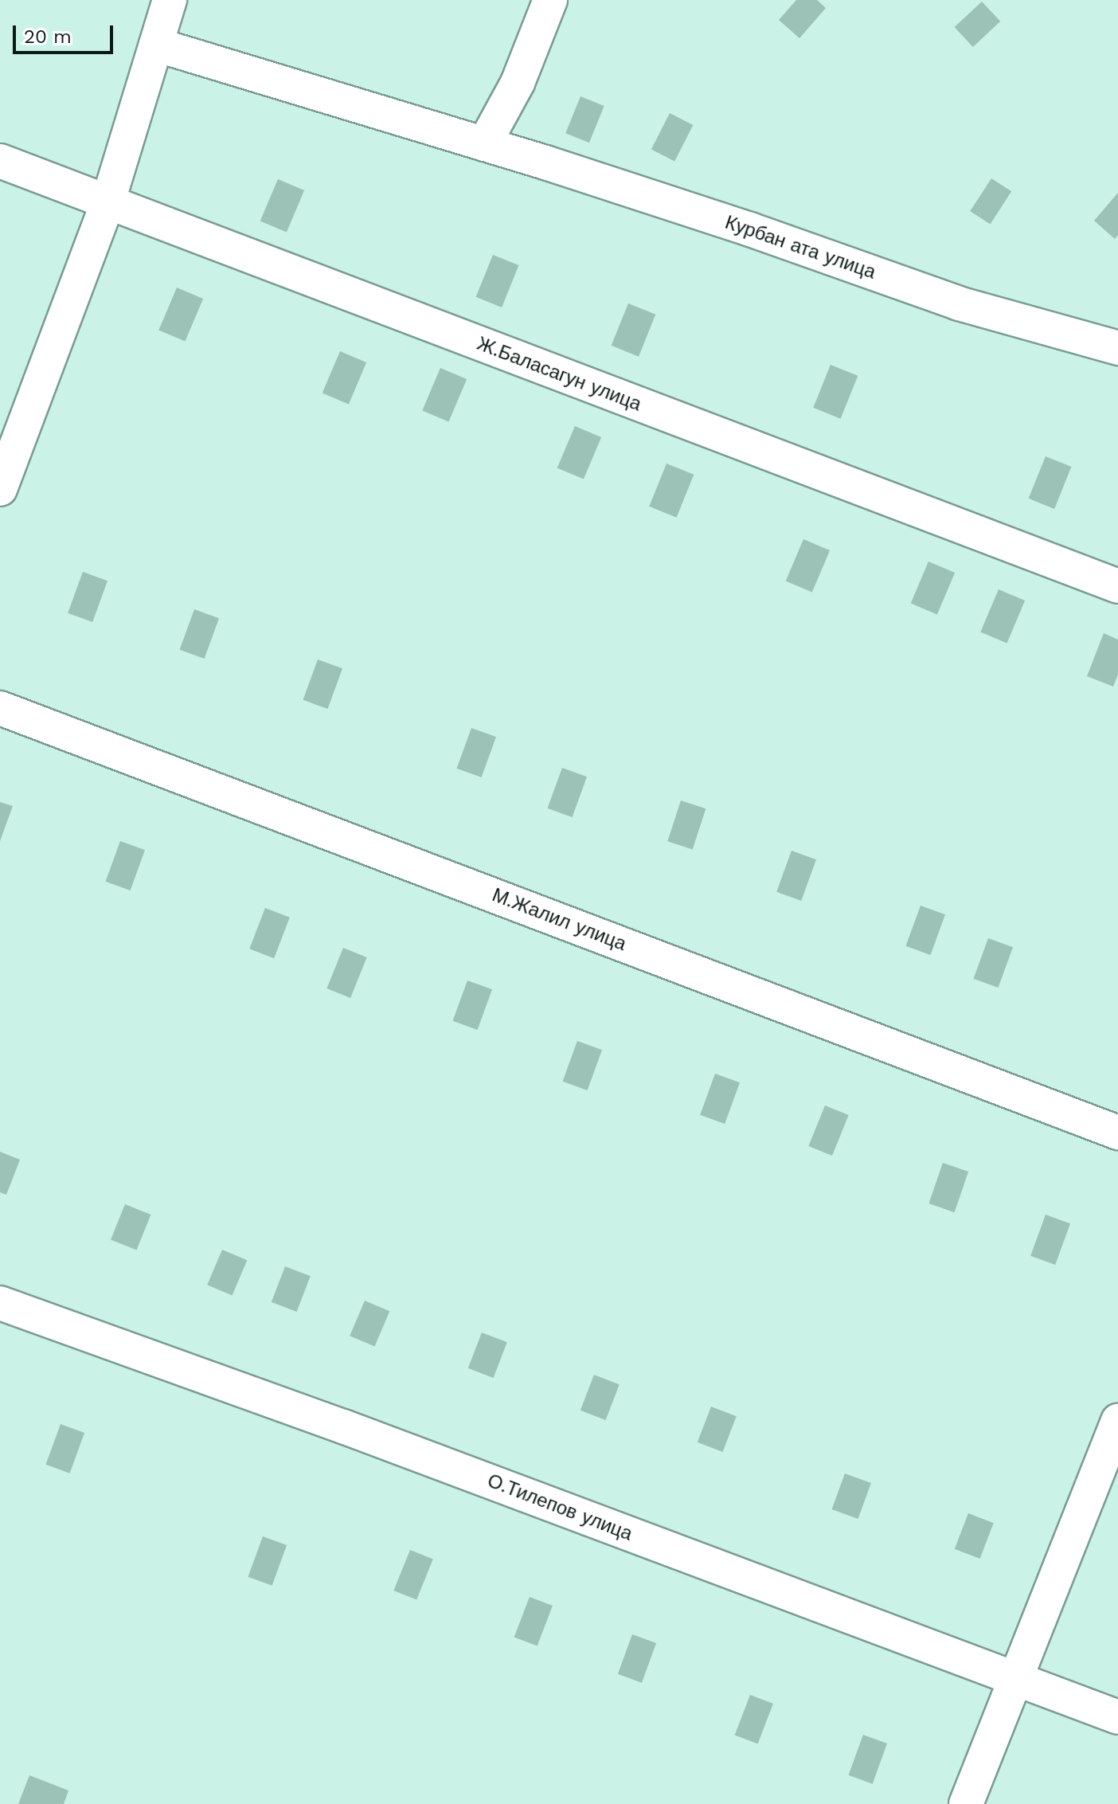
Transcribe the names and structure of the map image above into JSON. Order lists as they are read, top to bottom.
{
  "streets": {
    "street": [
      "Курбан ата улица",
      "Ж.Баласагун улица",
      "М.Жалил улица",
      "О.Тилепов улица"
    ]
  },
  "scale_bar": "20 m"
}
